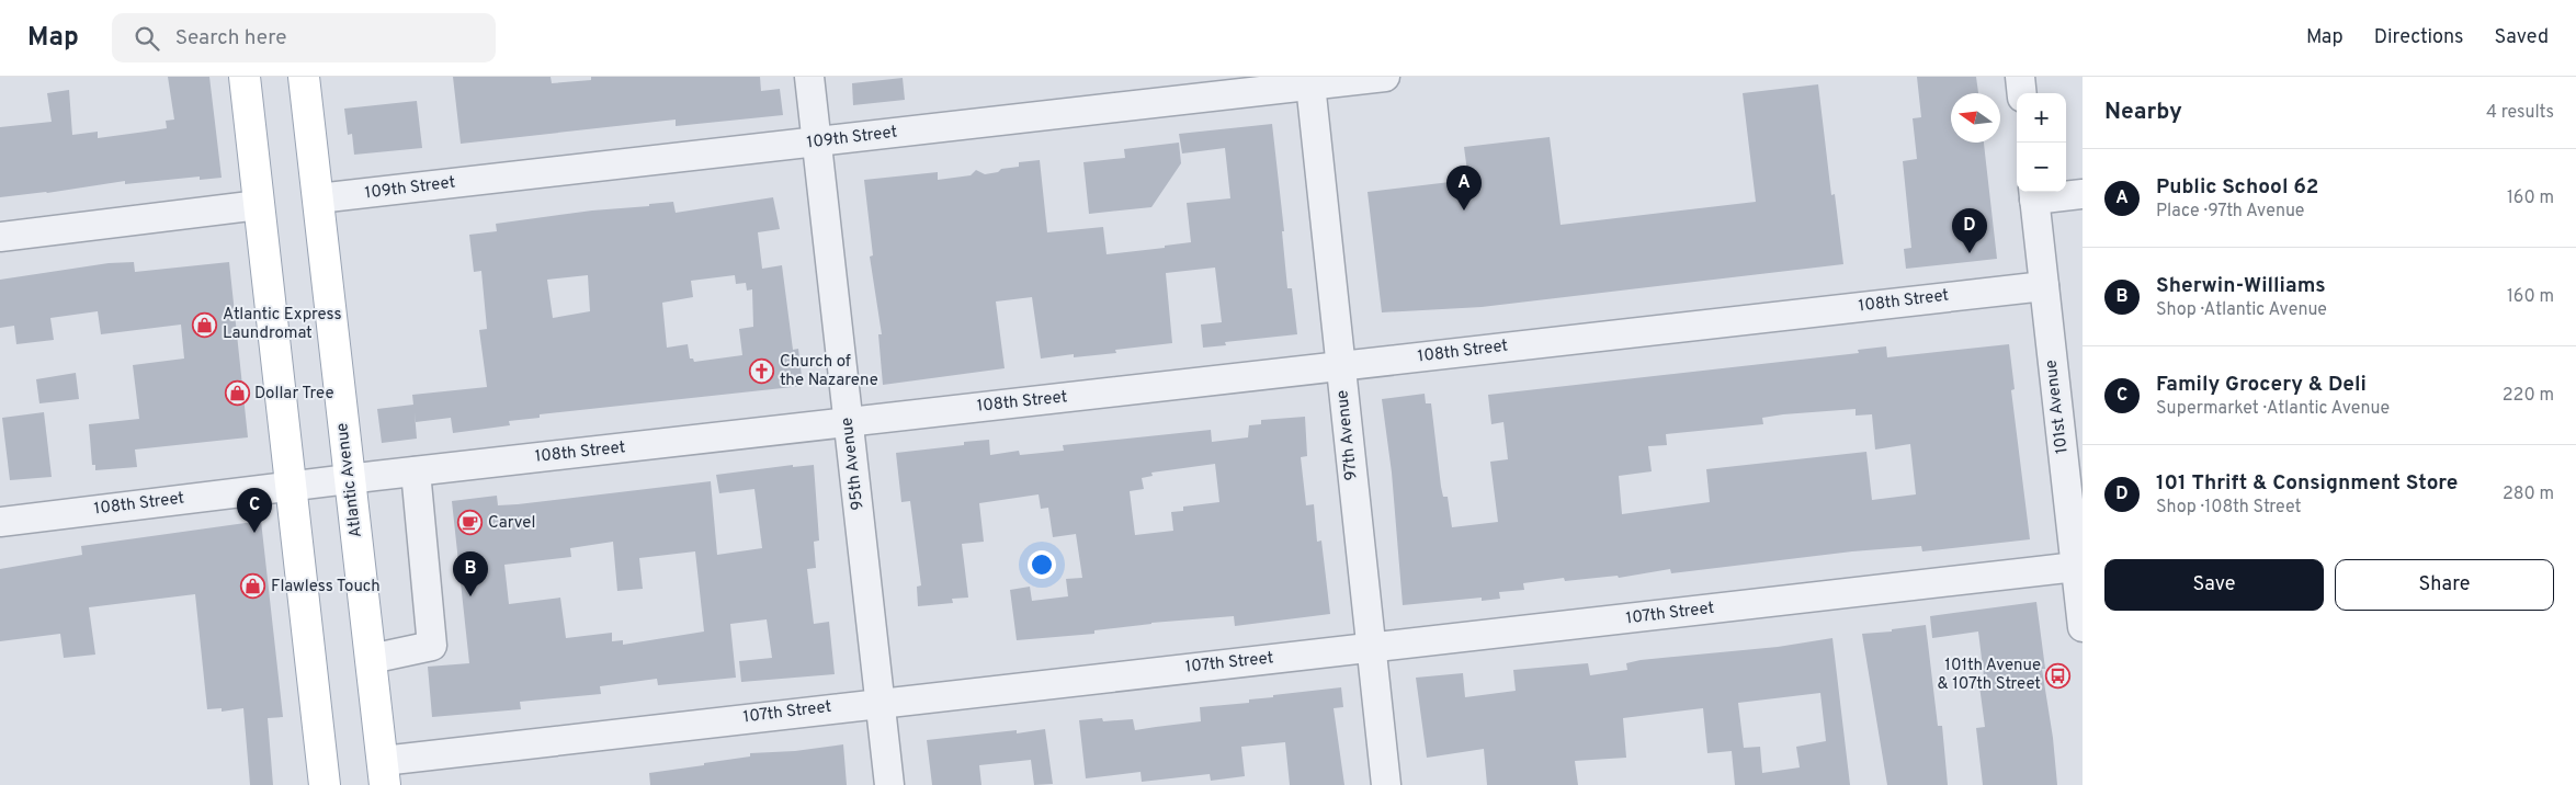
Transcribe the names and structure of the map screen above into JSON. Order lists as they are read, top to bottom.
{
  "streets": {
    "main road": ["Atlantic Avenue"],
    "street": [
      "109th Street",
      "108th Street",
      "101st Avenue",
      "97th Avenue",
      "95th Avenue",
      "107th Street"
    ]
  },
  "crossings": [
    ["109th Street", "97th Avenue"],
    ["109th Street", "95th Avenue"],
    ["109th Street", "Atlantic Avenue"],
    ["108th Street", "101st Avenue"],
    ["108th Street", "97th Avenue"],
    ["108th Street", "95th Avenue"],
    ["108th Street", "Atlantic Avenue"],
    ["101st Avenue", "107th Street"],
    ["97th Avenue", "107th Street"],
    ["95th Avenue", "107th Street"],
    ["Atlantic Avenue", "107th Street"]
  ],
  "places": {
    "shop": ["Atlantic Express Laundromat", "Dollar Tree", "Flawless Touch"],
    "church": ["Church of the Nazarene"],
    "cafe": ["Carvel"],
    "bus stop": ["101th Avenue & 107th Street"]
  },
  "north": "left",
  "page": {
    "header": "Map",
    "search": "Search here",
    "nav": ["Map", "Directions", "Saved"],
    "heading": ["Nearby", "4 results"],
    "map_buttons": ["+", "−"],
    "list": [
      {
        "mark": "A",
        "name": "Public School 62",
        "note": "Place · 97th Avenue",
        "value": "160 m"
      },
      {
        "mark": "B",
        "name": "Sherwin-Williams",
        "note": "Shop · Atlantic Avenue",
        "value": "160 m"
      },
      {
        "mark": "C",
        "name": "Family Grocery & Deli",
        "note": "Supermarket · Atlantic Avenue",
        "value": "220 m"
      },
      {
        "mark": "D",
        "name": "101 Thrift & Consignment Store",
        "note": "Shop · 108th Street",
        "value": "280 m"
      }
    ],
    "pins": [
      "A",
      "D",
      "C",
      "B"
    ],
    "buttons": ["Save", "Share"]
  }
}
